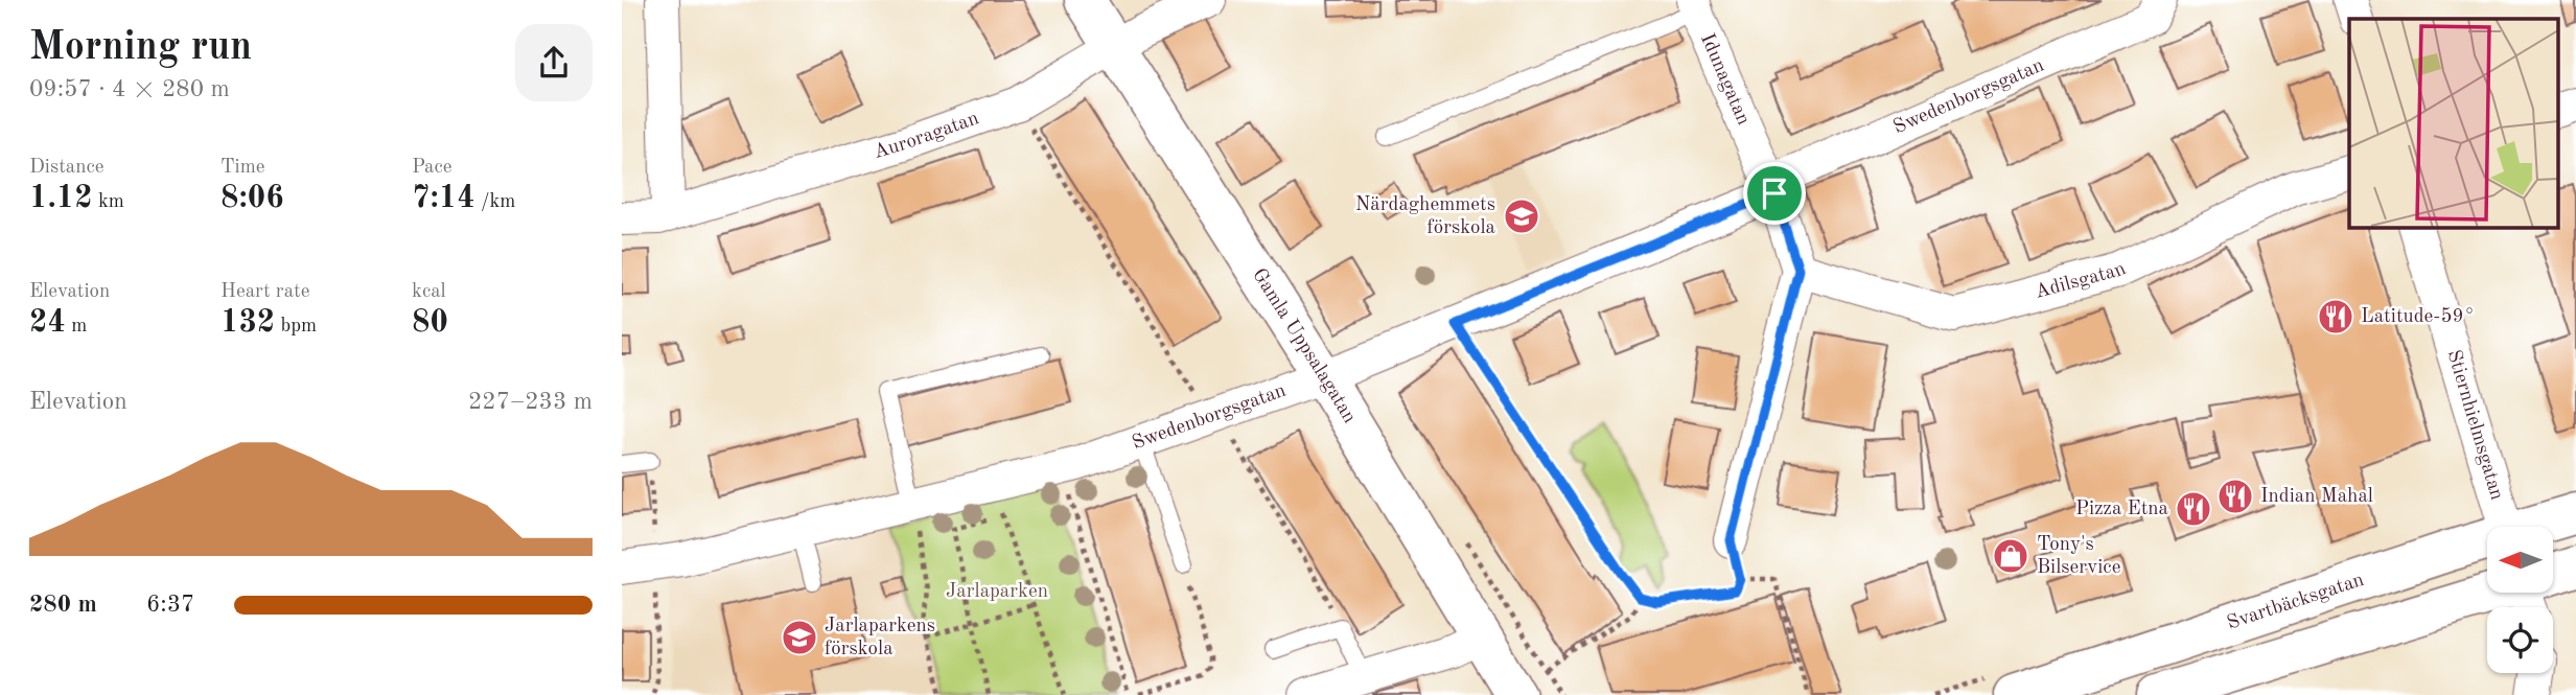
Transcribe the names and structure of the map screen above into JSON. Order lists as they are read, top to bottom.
{
  "streets": {
    "street": [
      "Idunagatan",
      "Swedenborgsgatan",
      "Auroragatan",
      "Adilsgatan",
      "Gamla Uppsalagatan",
      "Stiernhielmsgatan",
      "Svartbäcksgatan"
    ]
  },
  "crossings": [
    ["Idunagatan", "Swedenborgsgatan"],
    ["Idunagatan", "Adilsgatan"],
    ["Swedenborgsgatan", "Gamla Uppsalagatan"],
    ["Auroragatan", "Gamla Uppsalagatan"]
  ],
  "parks": ["Jarlaparken"],
  "places": {
    "school or university": ["Närdaghemmets förskola", "Jarlaparkens förskola"],
    "restaurant": ["Latitude-59°", "Indian Mahal", "Pizza Etna"],
    "shop": ["Tony's Bilservice"]
  },
  "north": "left",
  "page": {
    "heading": ["Morning run", "09:57 · 4 × 280 m"],
    "stats": [
      ["Distance", "1.12 km"],
      ["Time", "8:06"],
      ["Pace", "7:14 /km"],
      ["Elevation", "24 m"],
      ["Heart rate", "132 bpm"],
      ["kcal", "80"]
    ],
    "chart": ["Elevation", "227–233 m"],
    "list": [
      {
        "name": "280 m",
        "note": "6:37"
      }
    ]
  }
}
